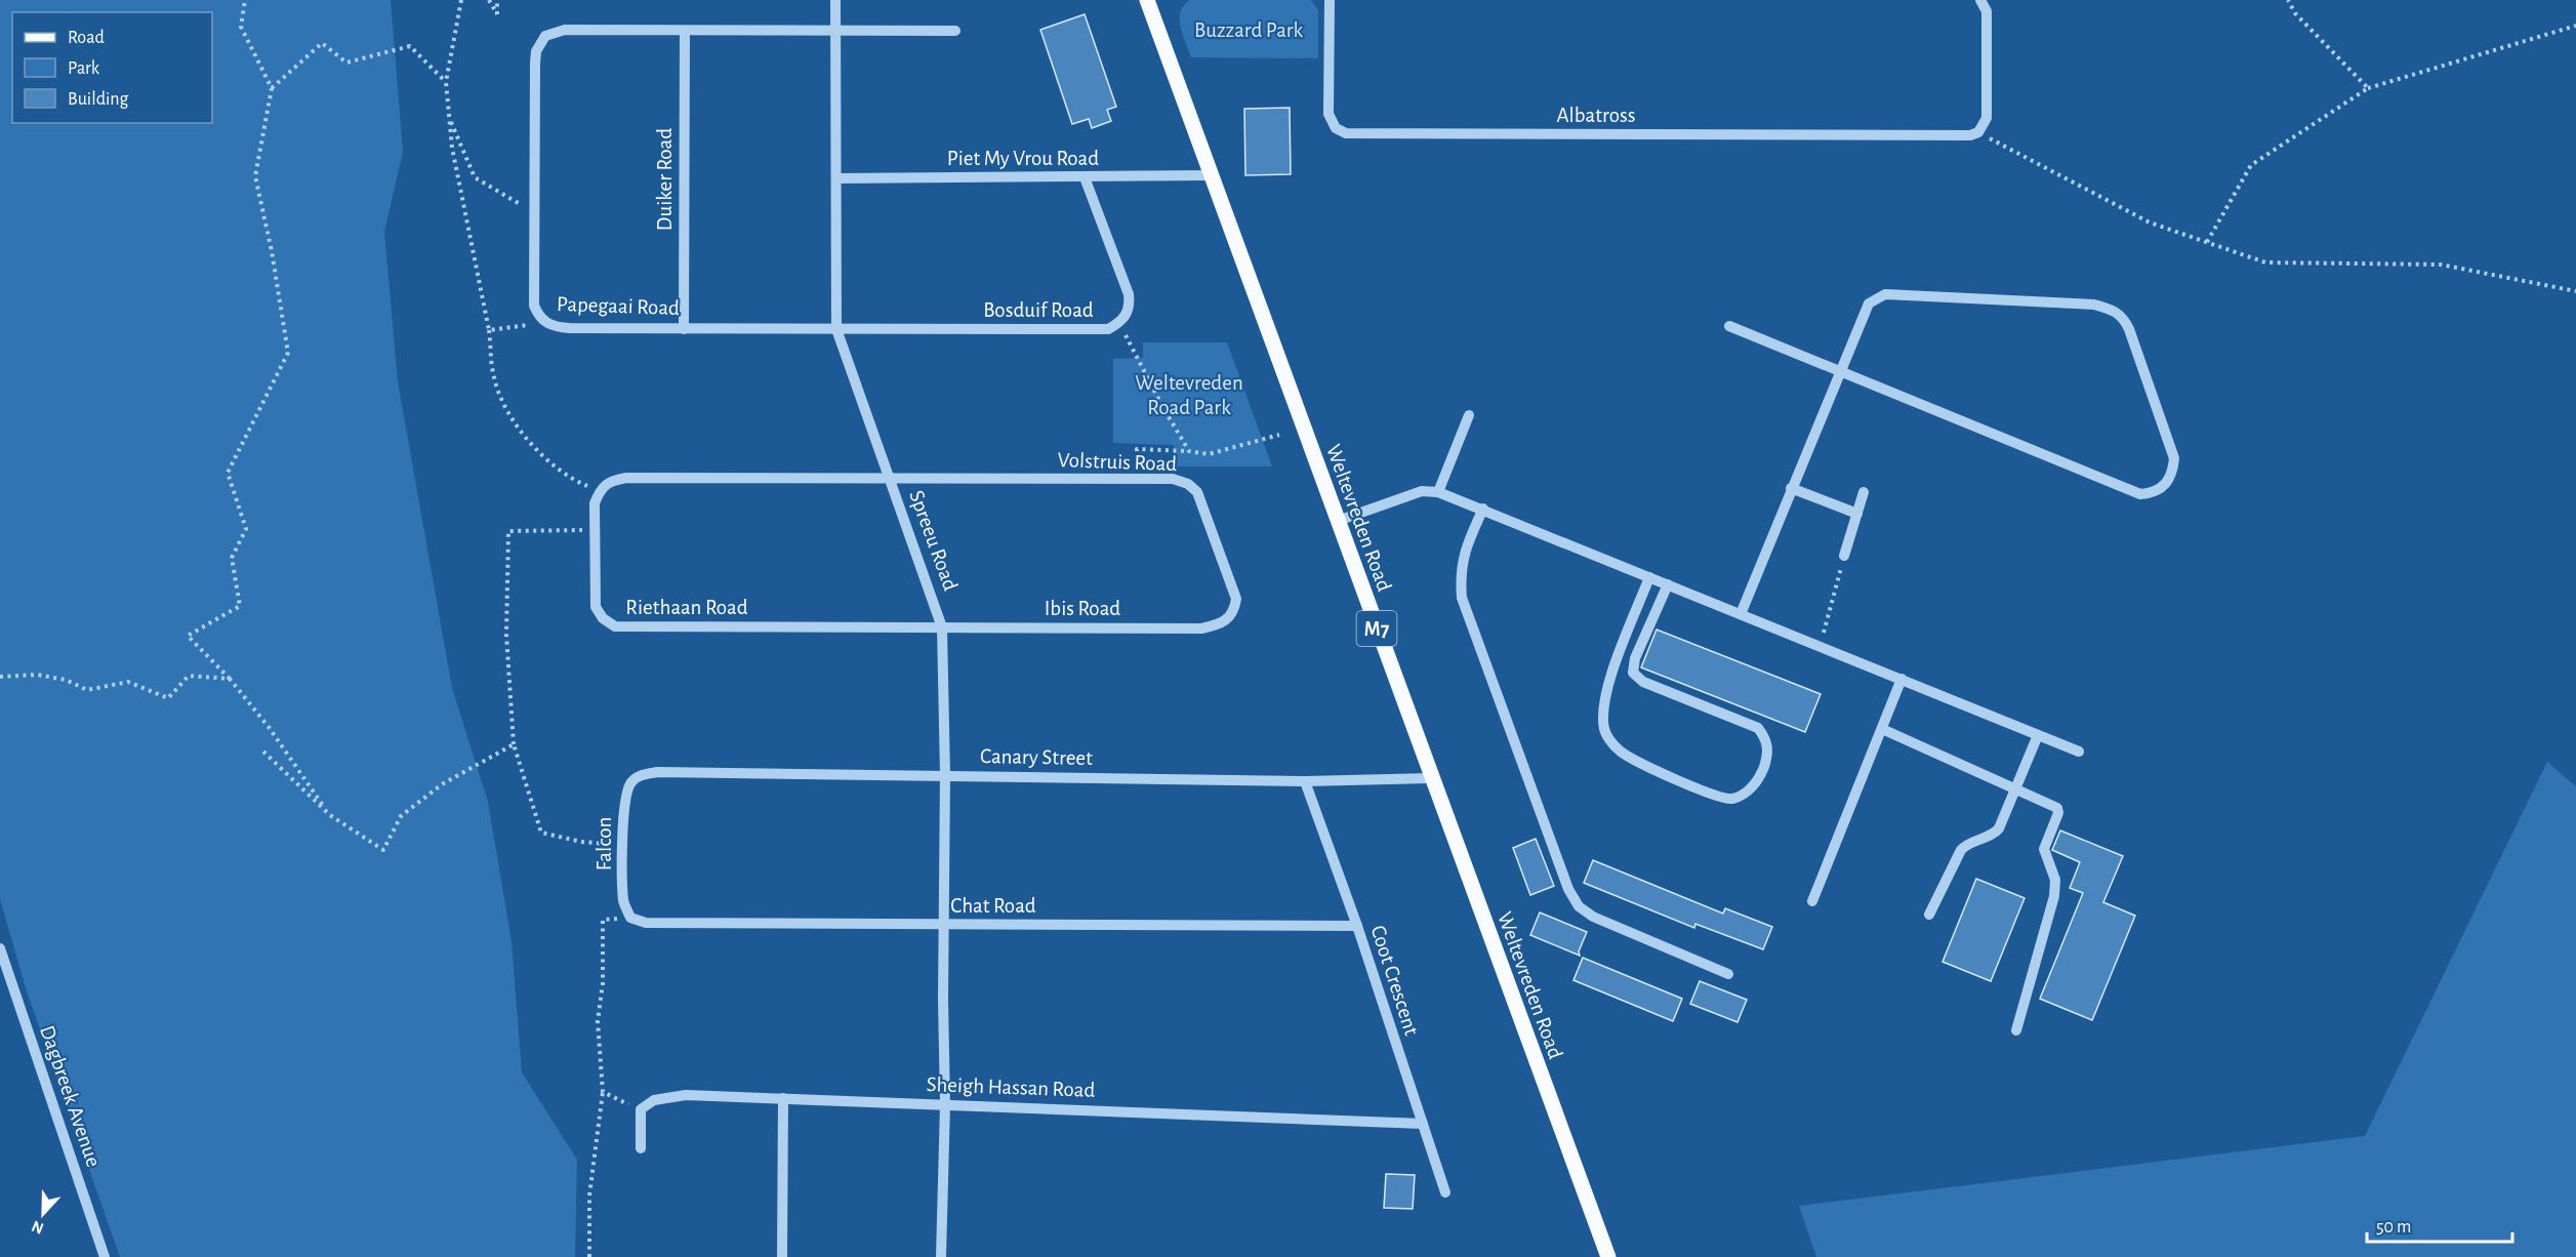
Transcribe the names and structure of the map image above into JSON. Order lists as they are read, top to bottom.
{
  "streets": {
    "main road": ["Weltevreden Road", "M7"],
    "street": [
      "Albatross",
      "Piet My Vrou Road",
      "Duiker Road",
      "Papegaai Road",
      "Bosduif Road",
      "Volstruis Road",
      "Spreeu Road",
      "Riethaan Road",
      "Ibis Road",
      "Canary Street",
      "Falcon",
      "Chat Road",
      "Coot Crescent",
      "Sheigh Hassan Road",
      "Dagbreek Avenue"
    ]
  },
  "crossings": [
    ["Piet My Vrou Road", "Bosduif Road"],
    ["Piet My Vrou Road", "Weltevreden Road"],
    ["Piet My Vrou Road", "Spreeu Road"],
    ["Duiker Road", "Papegaai Road"],
    ["Papegaai Road", "Bosduif Road"],
    ["Papegaai Road", "Spreeu Road"],
    ["Bosduif Road", "Spreeu Road"],
    ["Volstruis Road", "Spreeu Road"],
    ["Volstruis Road", "Ibis Road"],
    ["Weltevreden Road", "Canary Street"],
    ["Spreeu Road", "Riethaan Road"],
    ["Spreeu Road", "Ibis Road"],
    ["Spreeu Road", "Canary Street"],
    ["Spreeu Road", "Chat Road"],
    ["Spreeu Road", "Sheigh Hassan Road"],
    ["Riethaan Road", "Ibis Road"],
    ["Canary Street", "Falcon"],
    ["Canary Street", "Coot Crescent"],
    ["Falcon", "Chat Road"],
    ["Chat Road", "Coot Crescent"],
    ["Coot Crescent", "Sheigh Hassan Road"]
  ],
  "parks": ["Buzzard Park", "Weltevreden Road Park"],
  "legend": ["Road", "Park", "Building"],
  "scale_bar": "50 m",
  "north": "bottom"
}
